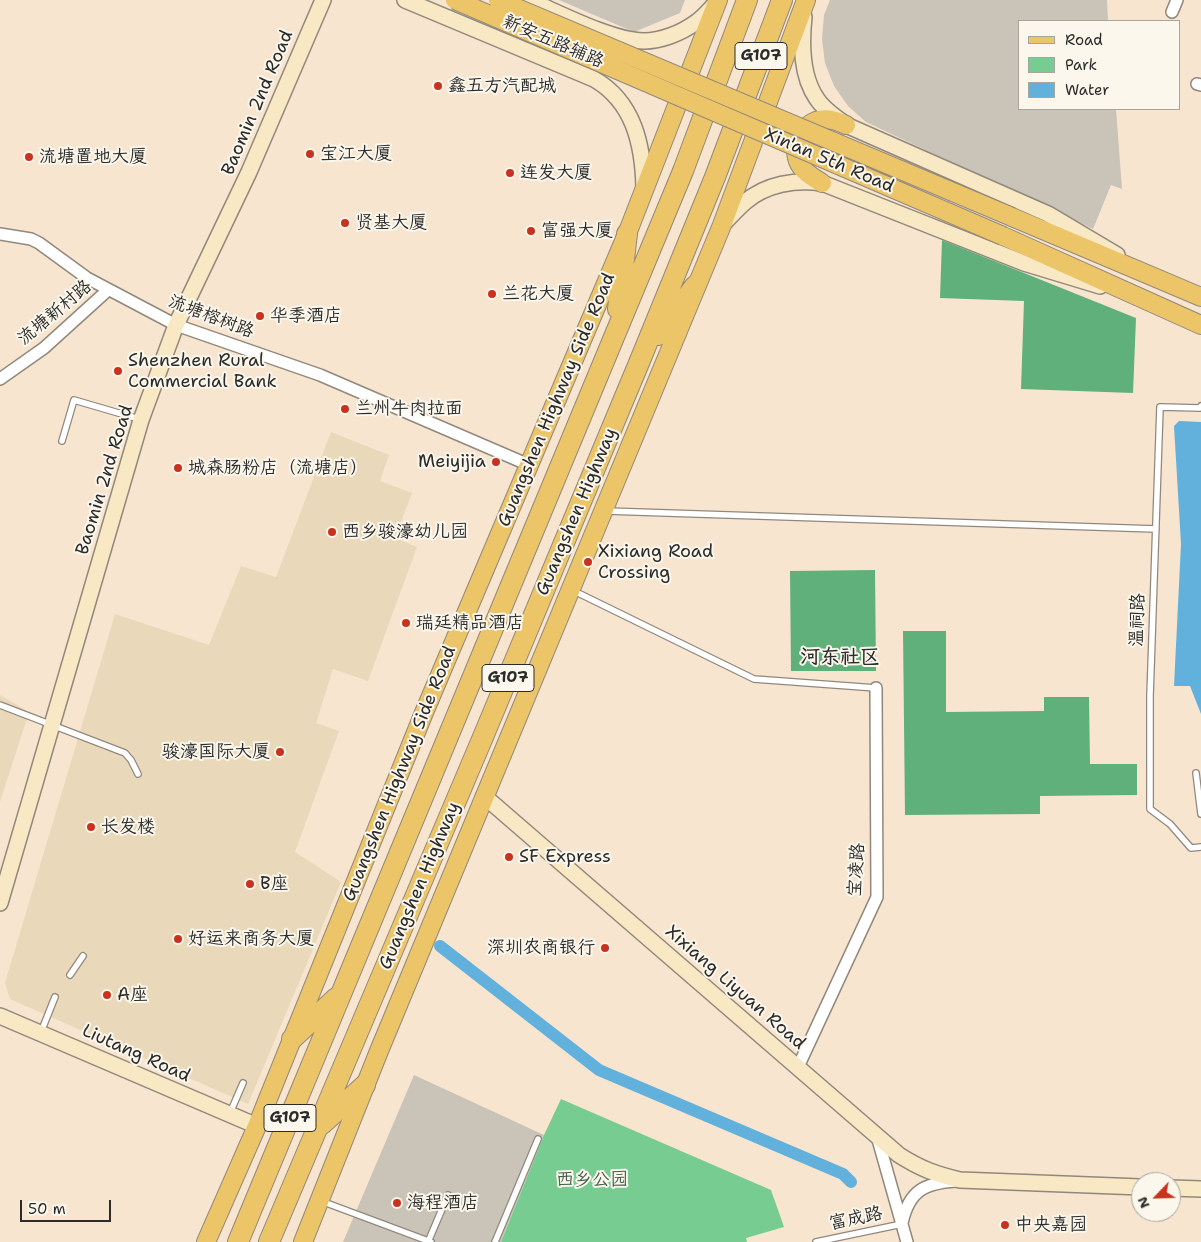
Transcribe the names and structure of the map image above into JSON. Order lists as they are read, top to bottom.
{
  "streets": {
    "highway": ["G107", "Guangshen Highway"],
    "main road": ["Xin'an 5th Road", "Guangshen Highway Side Road"],
    "street": [
      "新安五路辅路",
      "Baomin 2nd Road",
      "流塘新村路",
      "流塘榕树路",
      "宝凌路",
      "Xixiang Liyuan Road",
      "Liutang Road"
    ],
    "lane": ["温祠路", "富成路"]
  },
  "crossings": [
    ["新安五路辅路", "Guangshen Highway Side Road"],
    ["Baomin 2nd Road", "流塘榕树路"],
    ["流塘新村路", "流塘榕树路"],
    ["流塘榕树路", "Guangshen Highway Side Road"],
    ["Guangshen Highway Side Road", "Liutang Road"],
    ["宝凌路", "Xixiang Liyuan Road"]
  ],
  "districts": ["河东社区"],
  "parks": ["西乡公园"],
  "places": [
    "鑫五方汽配城",
    "宝江大厦",
    "流塘置地大厦",
    "连发大厦",
    "贤基大厦",
    "富强大厦",
    "兰花大厦",
    "华季酒店",
    "Shenzhen Rural Commercial Bank",
    "兰州牛肉拉面",
    "Meiyijia",
    "城森肠粉店（流塘店）",
    "西乡骏濠幼儿园",
    "Xixiang Road Crossing",
    "瑞廷精品酒店",
    "骏濠国际大厦",
    "长发楼",
    "SF Express",
    "B座",
    "好运来商务大厦",
    "深圳农商银行",
    "A座",
    "海程酒店",
    "中央嘉园"
  ],
  "legend": ["Road", "Park", "Water"],
  "scale_bar": "50 m",
  "north": "bottom left"
}
